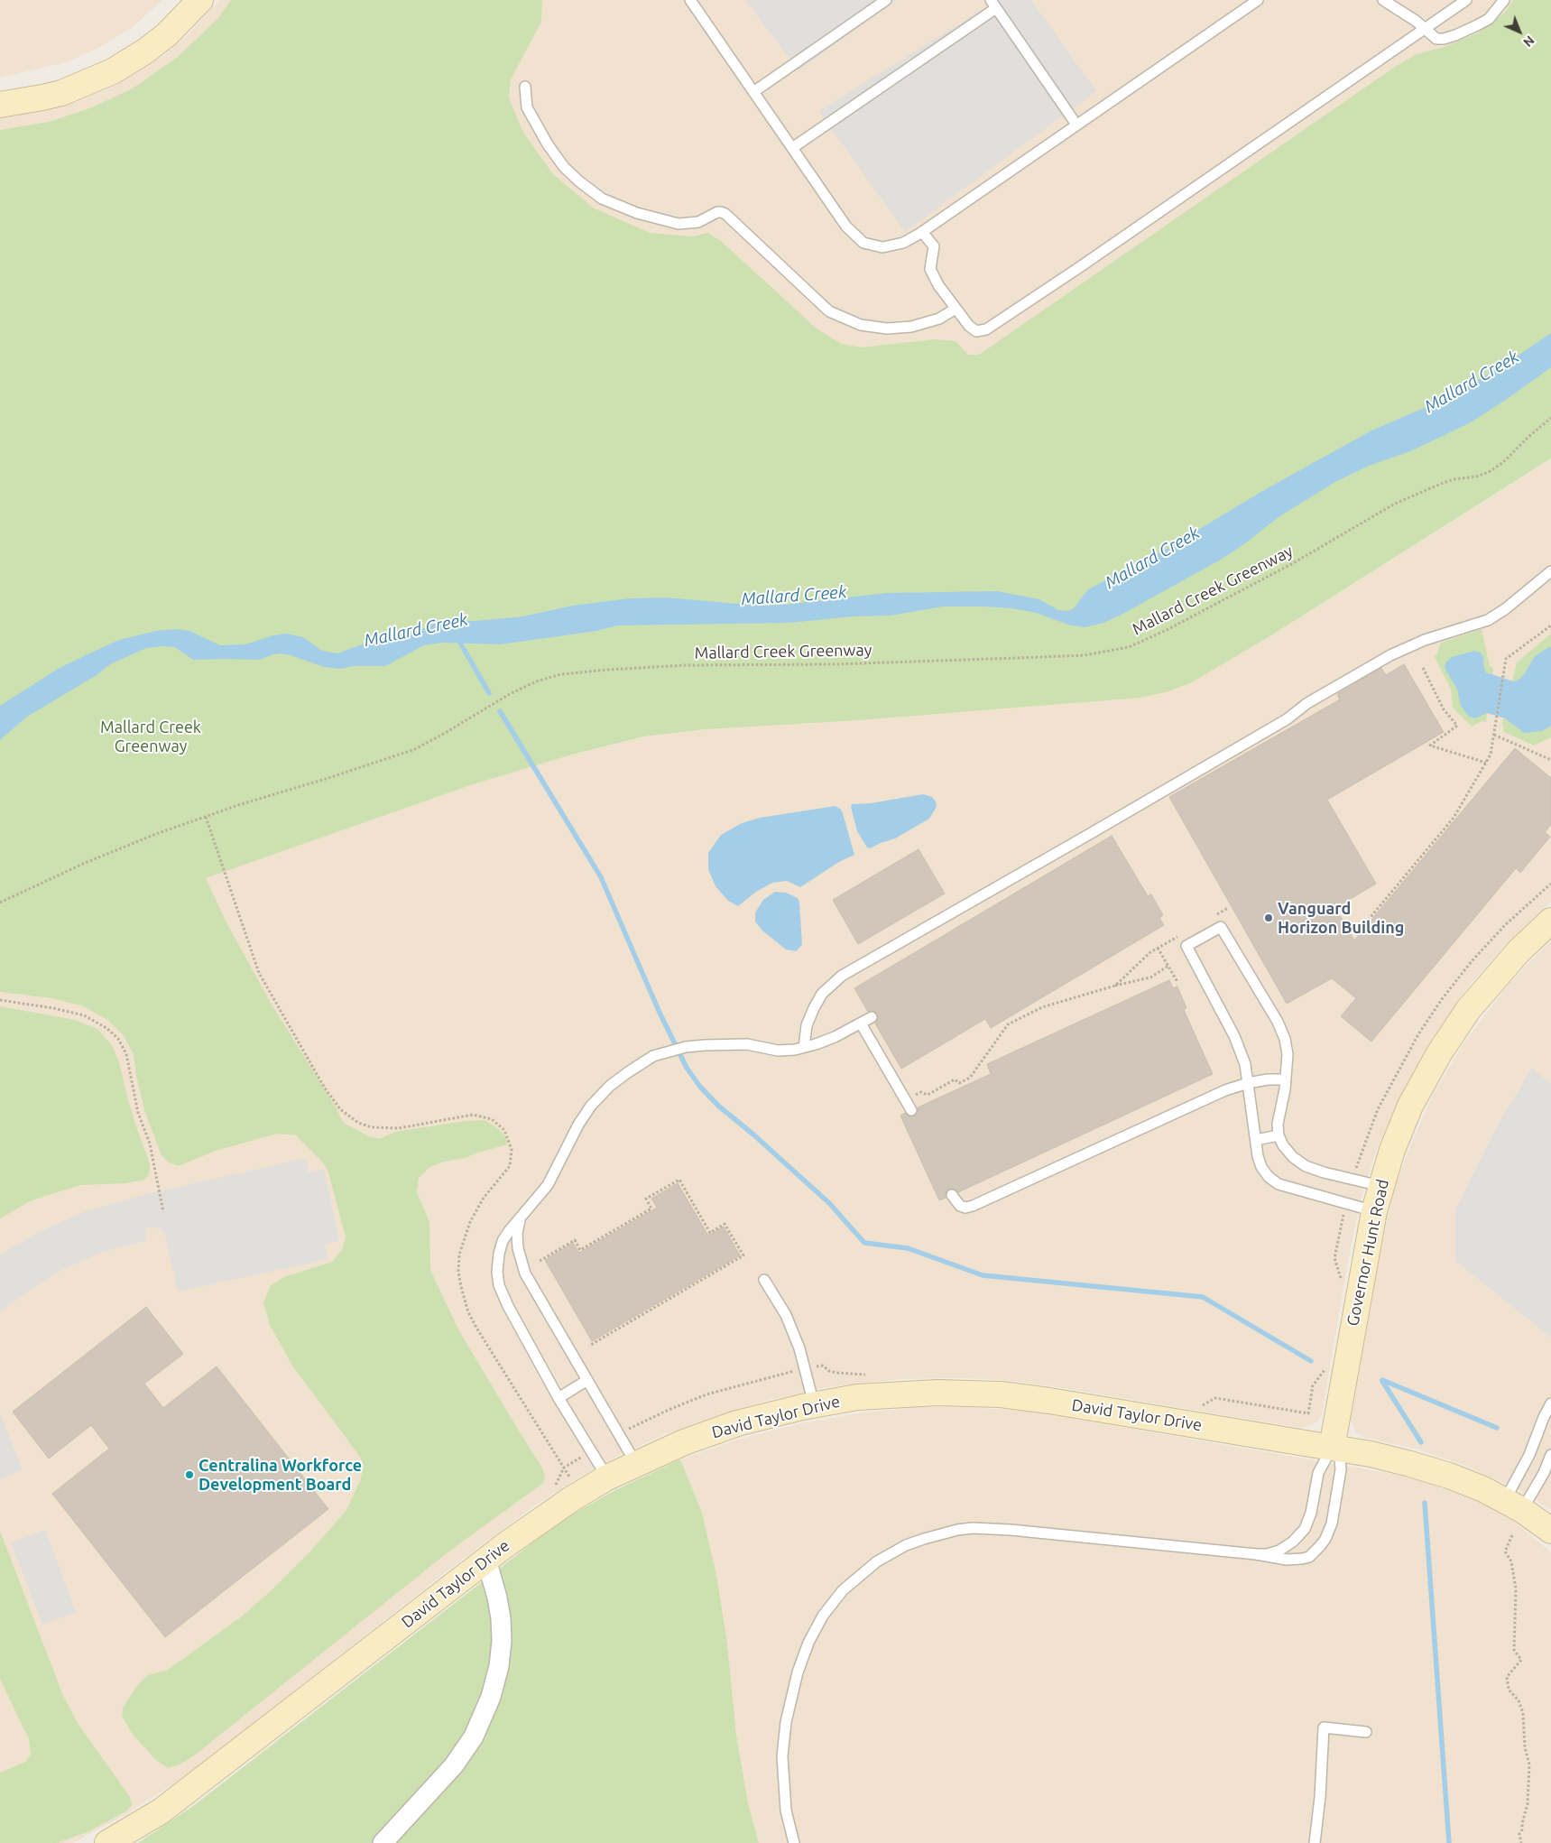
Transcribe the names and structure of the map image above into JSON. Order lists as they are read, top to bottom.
{
  "streets": {
    "street": ["Governor Hunt Road", "David Taylor Drive"],
    "path": ["Mallard Creek Greenway"]
  },
  "crossings": [
    ["Governor Hunt Road", "David Taylor Drive"]
  ],
  "water": ["Mallard Creek"],
  "parks": ["Mallard Creek Greenway"],
  "places": ["Vanguard Horizon Building", "Centralina Workforce Development Board"],
  "north": "bottom right"
}
